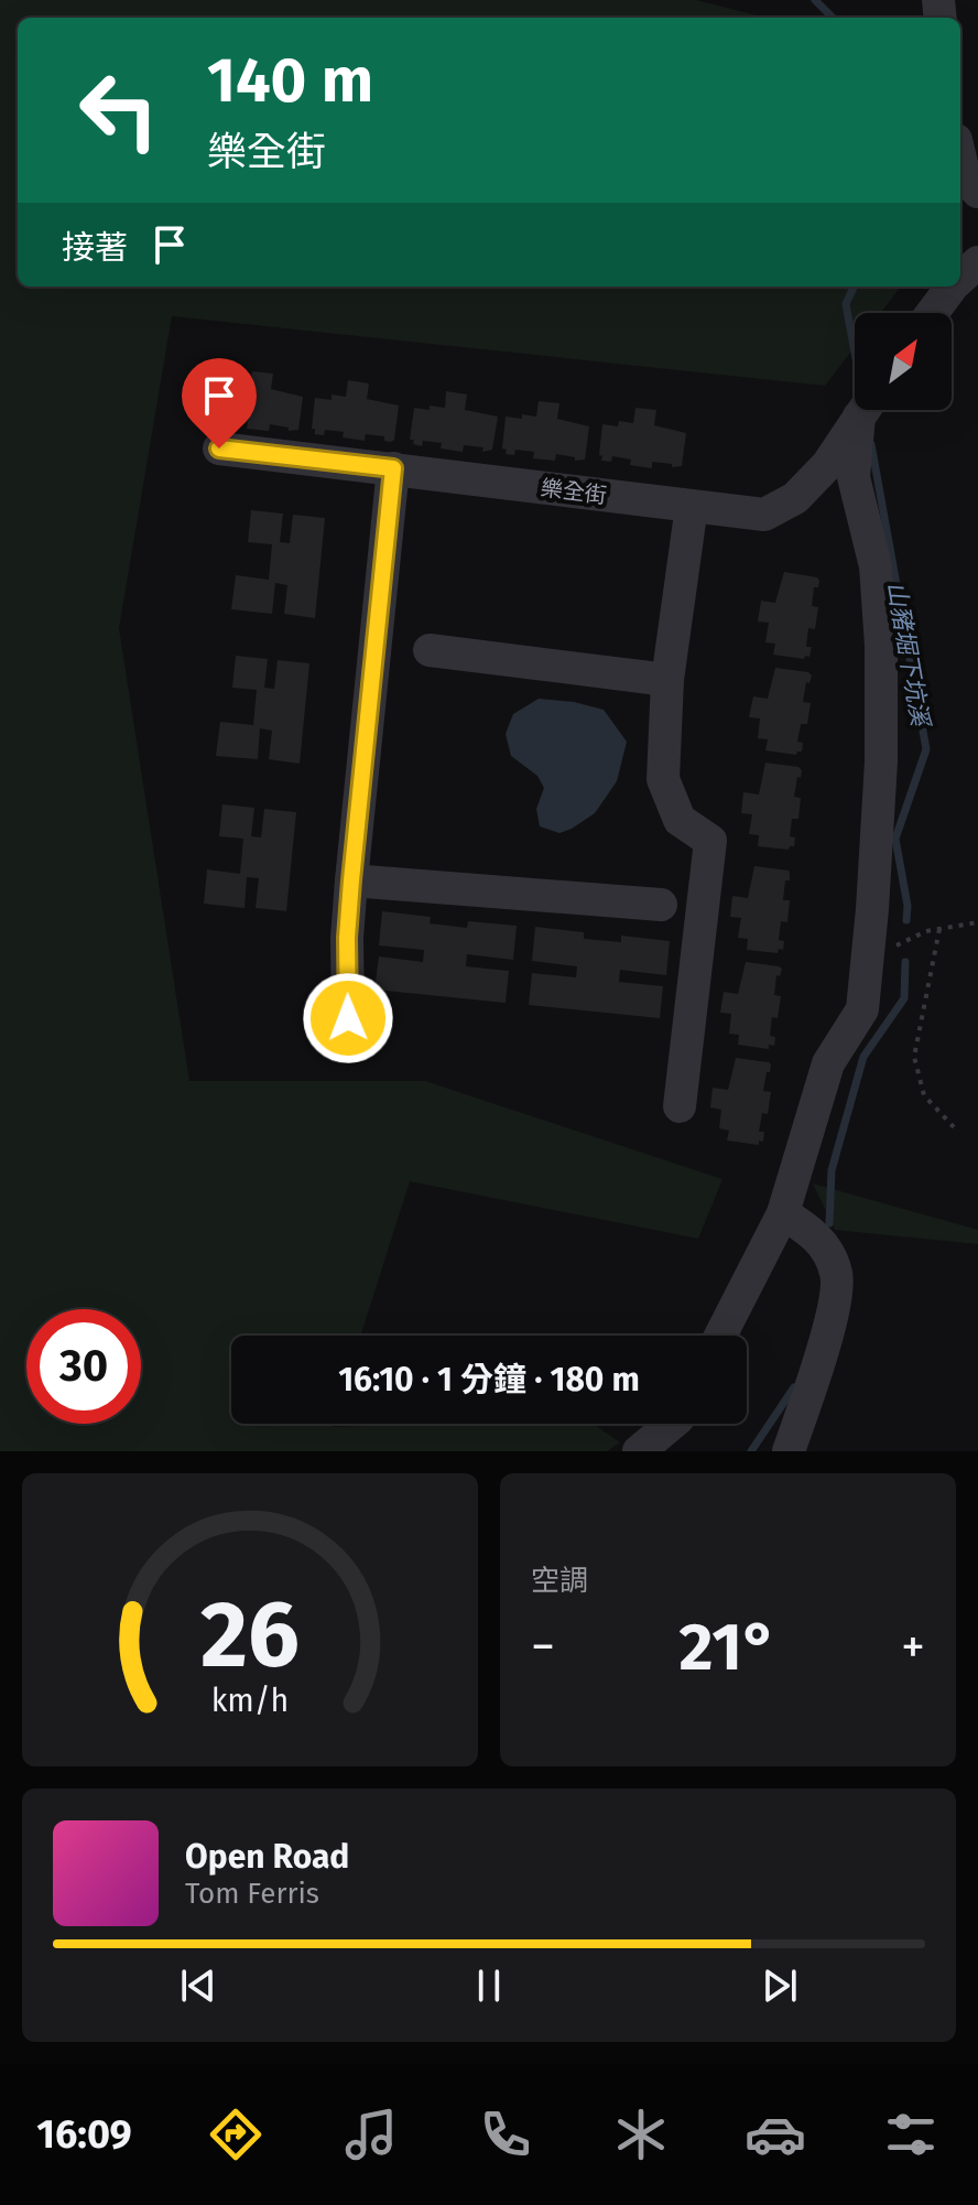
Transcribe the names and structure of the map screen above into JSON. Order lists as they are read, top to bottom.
{
  "streets": {
    "street": ["樂全街"]
  },
  "water": ["山豬堀下坑溪"],
  "north": "top right",
  "page": {
    "turn": ["140 m", "樂全街"],
    "then": "接著",
    "limit": "30",
    "trip": "16:10 · 1 分鐘 · 180 m",
    "tile": "空調",
    "heat": ["−", "21°", "+"],
    "song": ["Open Road", "Tom Ferris"],
    "tabs": "16:09",
    "gauge": ["26", "km/h"]
  }
}
